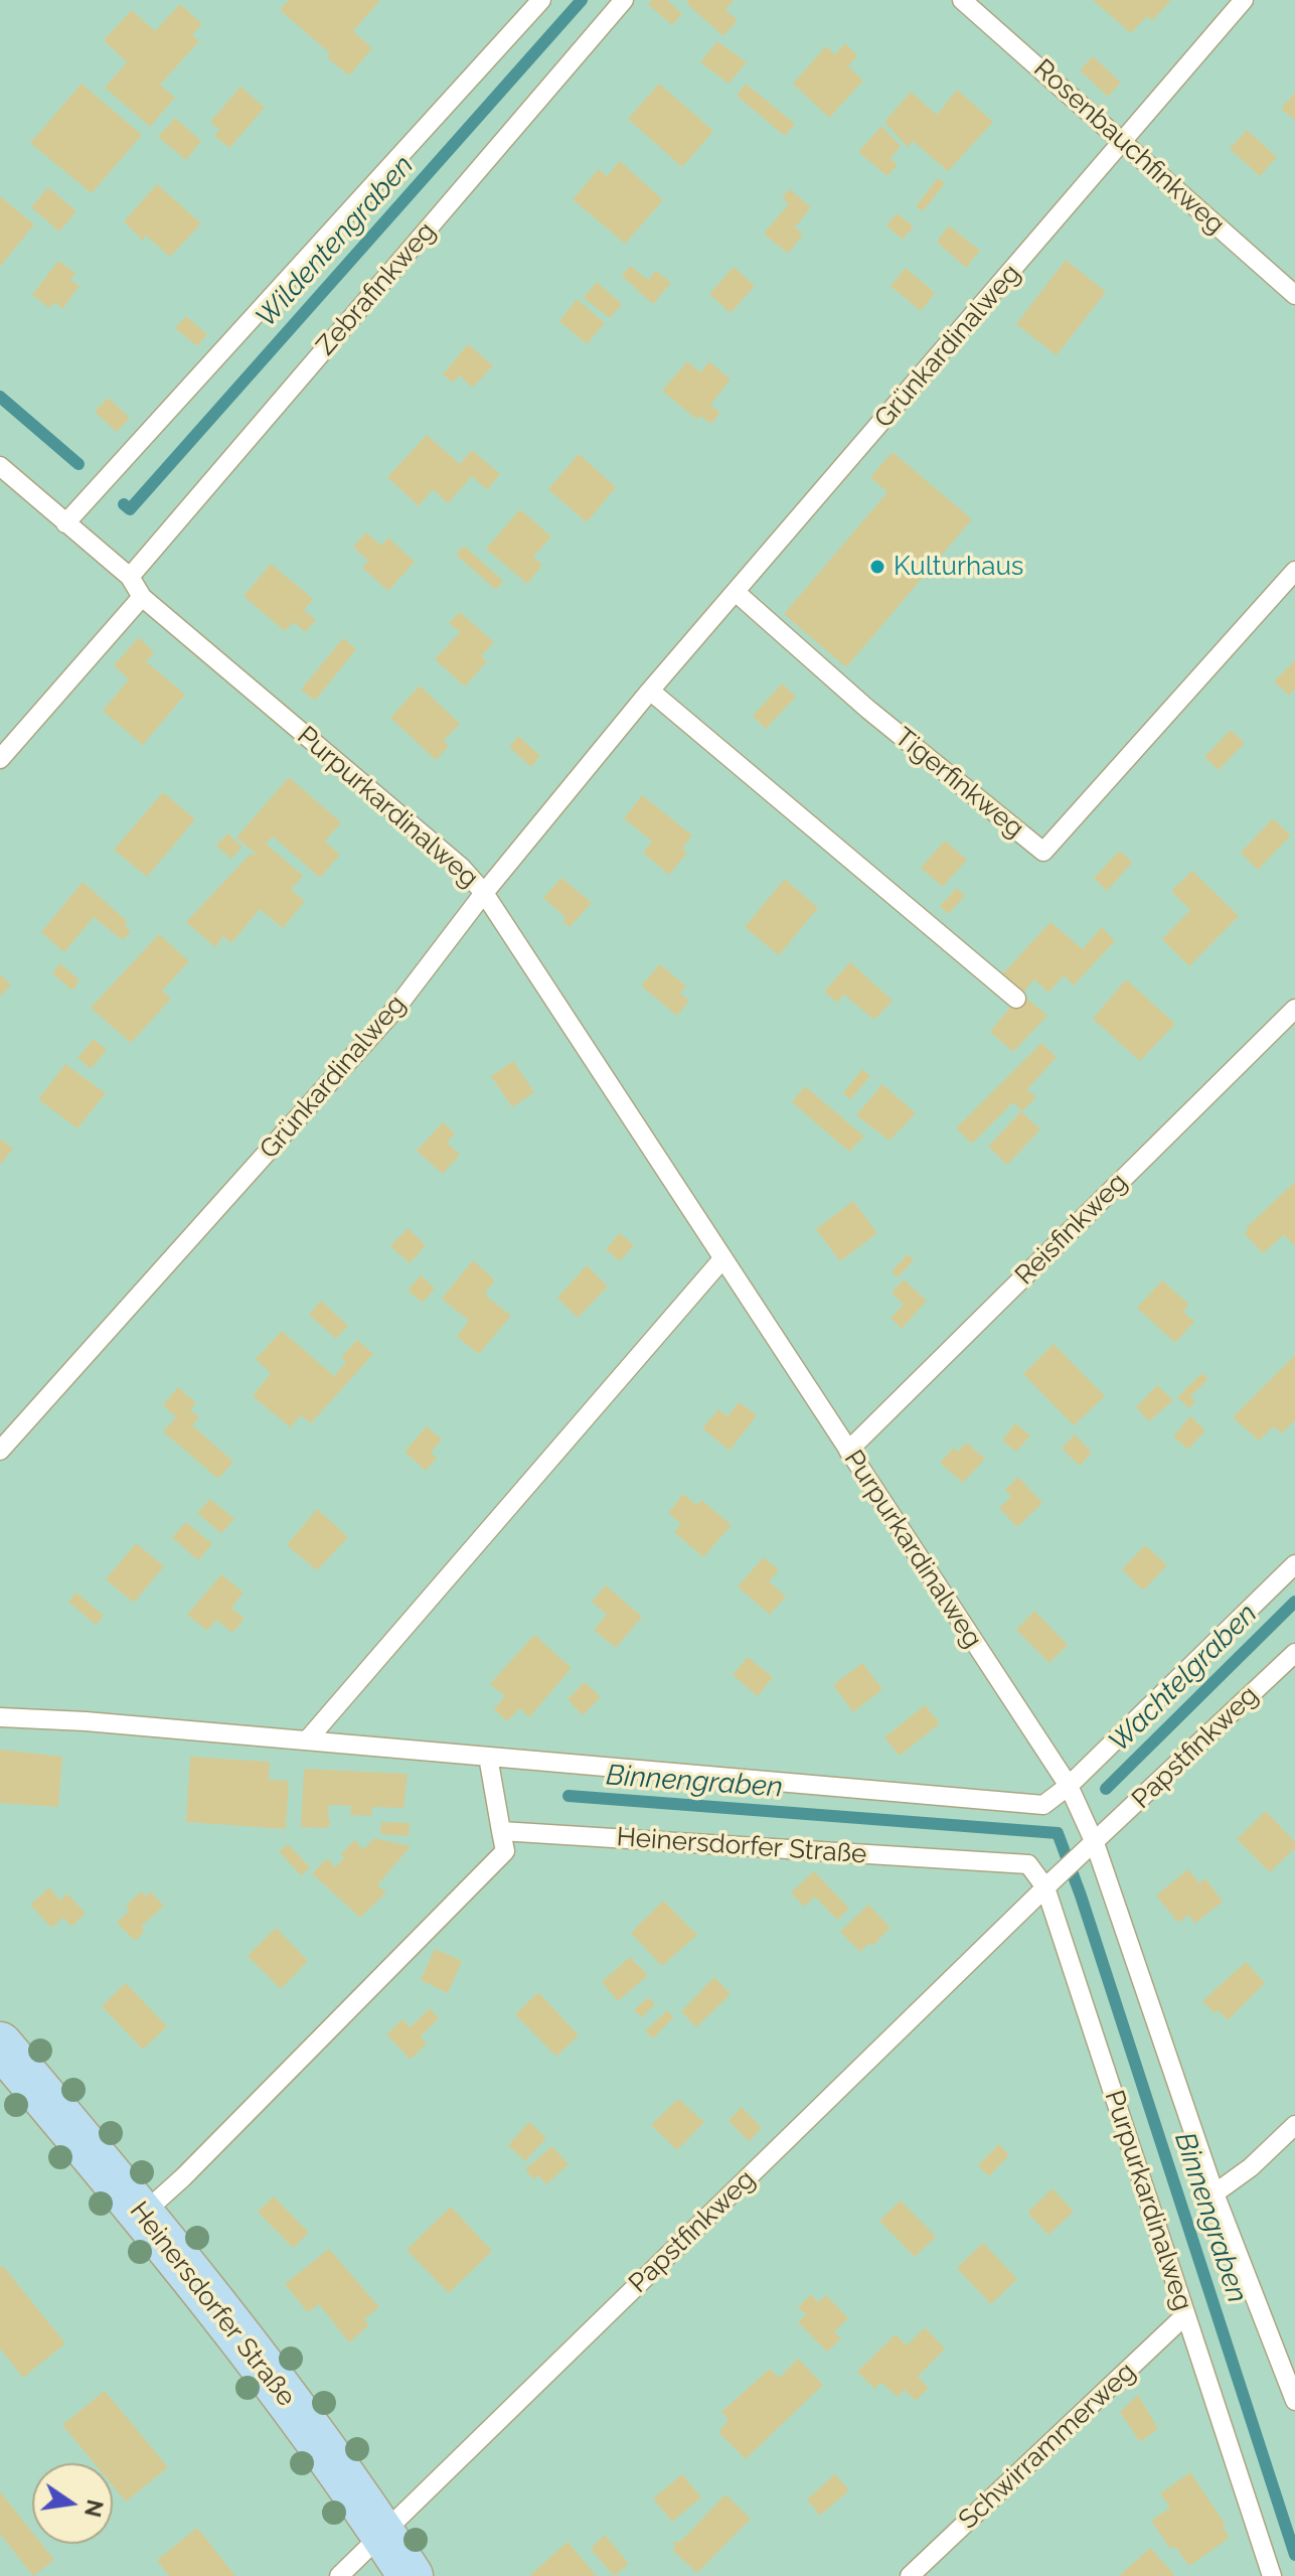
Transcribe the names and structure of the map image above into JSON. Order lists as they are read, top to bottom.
{
  "streets": {
    "main road": ["Heinersdorfer Straße"],
    "lane": [
      "Rosenbauchfinkweg",
      "Zebrafinkweg",
      "Grünkardinalweg",
      "Tigerfinkweg",
      "Purpurkardinalweg",
      "Reisfinkweg",
      "Papstfinkweg",
      "Schwirrammerweg"
    ]
  },
  "crossings": [
    ["Rosenbauchfinkweg", "Grünkardinalweg"],
    ["Zebrafinkweg", "Purpurkardinalweg"],
    ["Grünkardinalweg", "Tigerfinkweg"],
    ["Grünkardinalweg", "Purpurkardinalweg"],
    ["Purpurkardinalweg", "Reisfinkweg"],
    ["Purpurkardinalweg", "Papstfinkweg"],
    ["Purpurkardinalweg", "Heinersdorfer Straße"],
    ["Purpurkardinalweg", "Schwirrammerweg"],
    ["Papstfinkweg", "Heinersdorfer Straße"]
  ],
  "water": ["Wildentengraben", "Wachtelgraben", "Binnengraben"],
  "places": ["Kulturhaus"],
  "north": "right"
}
